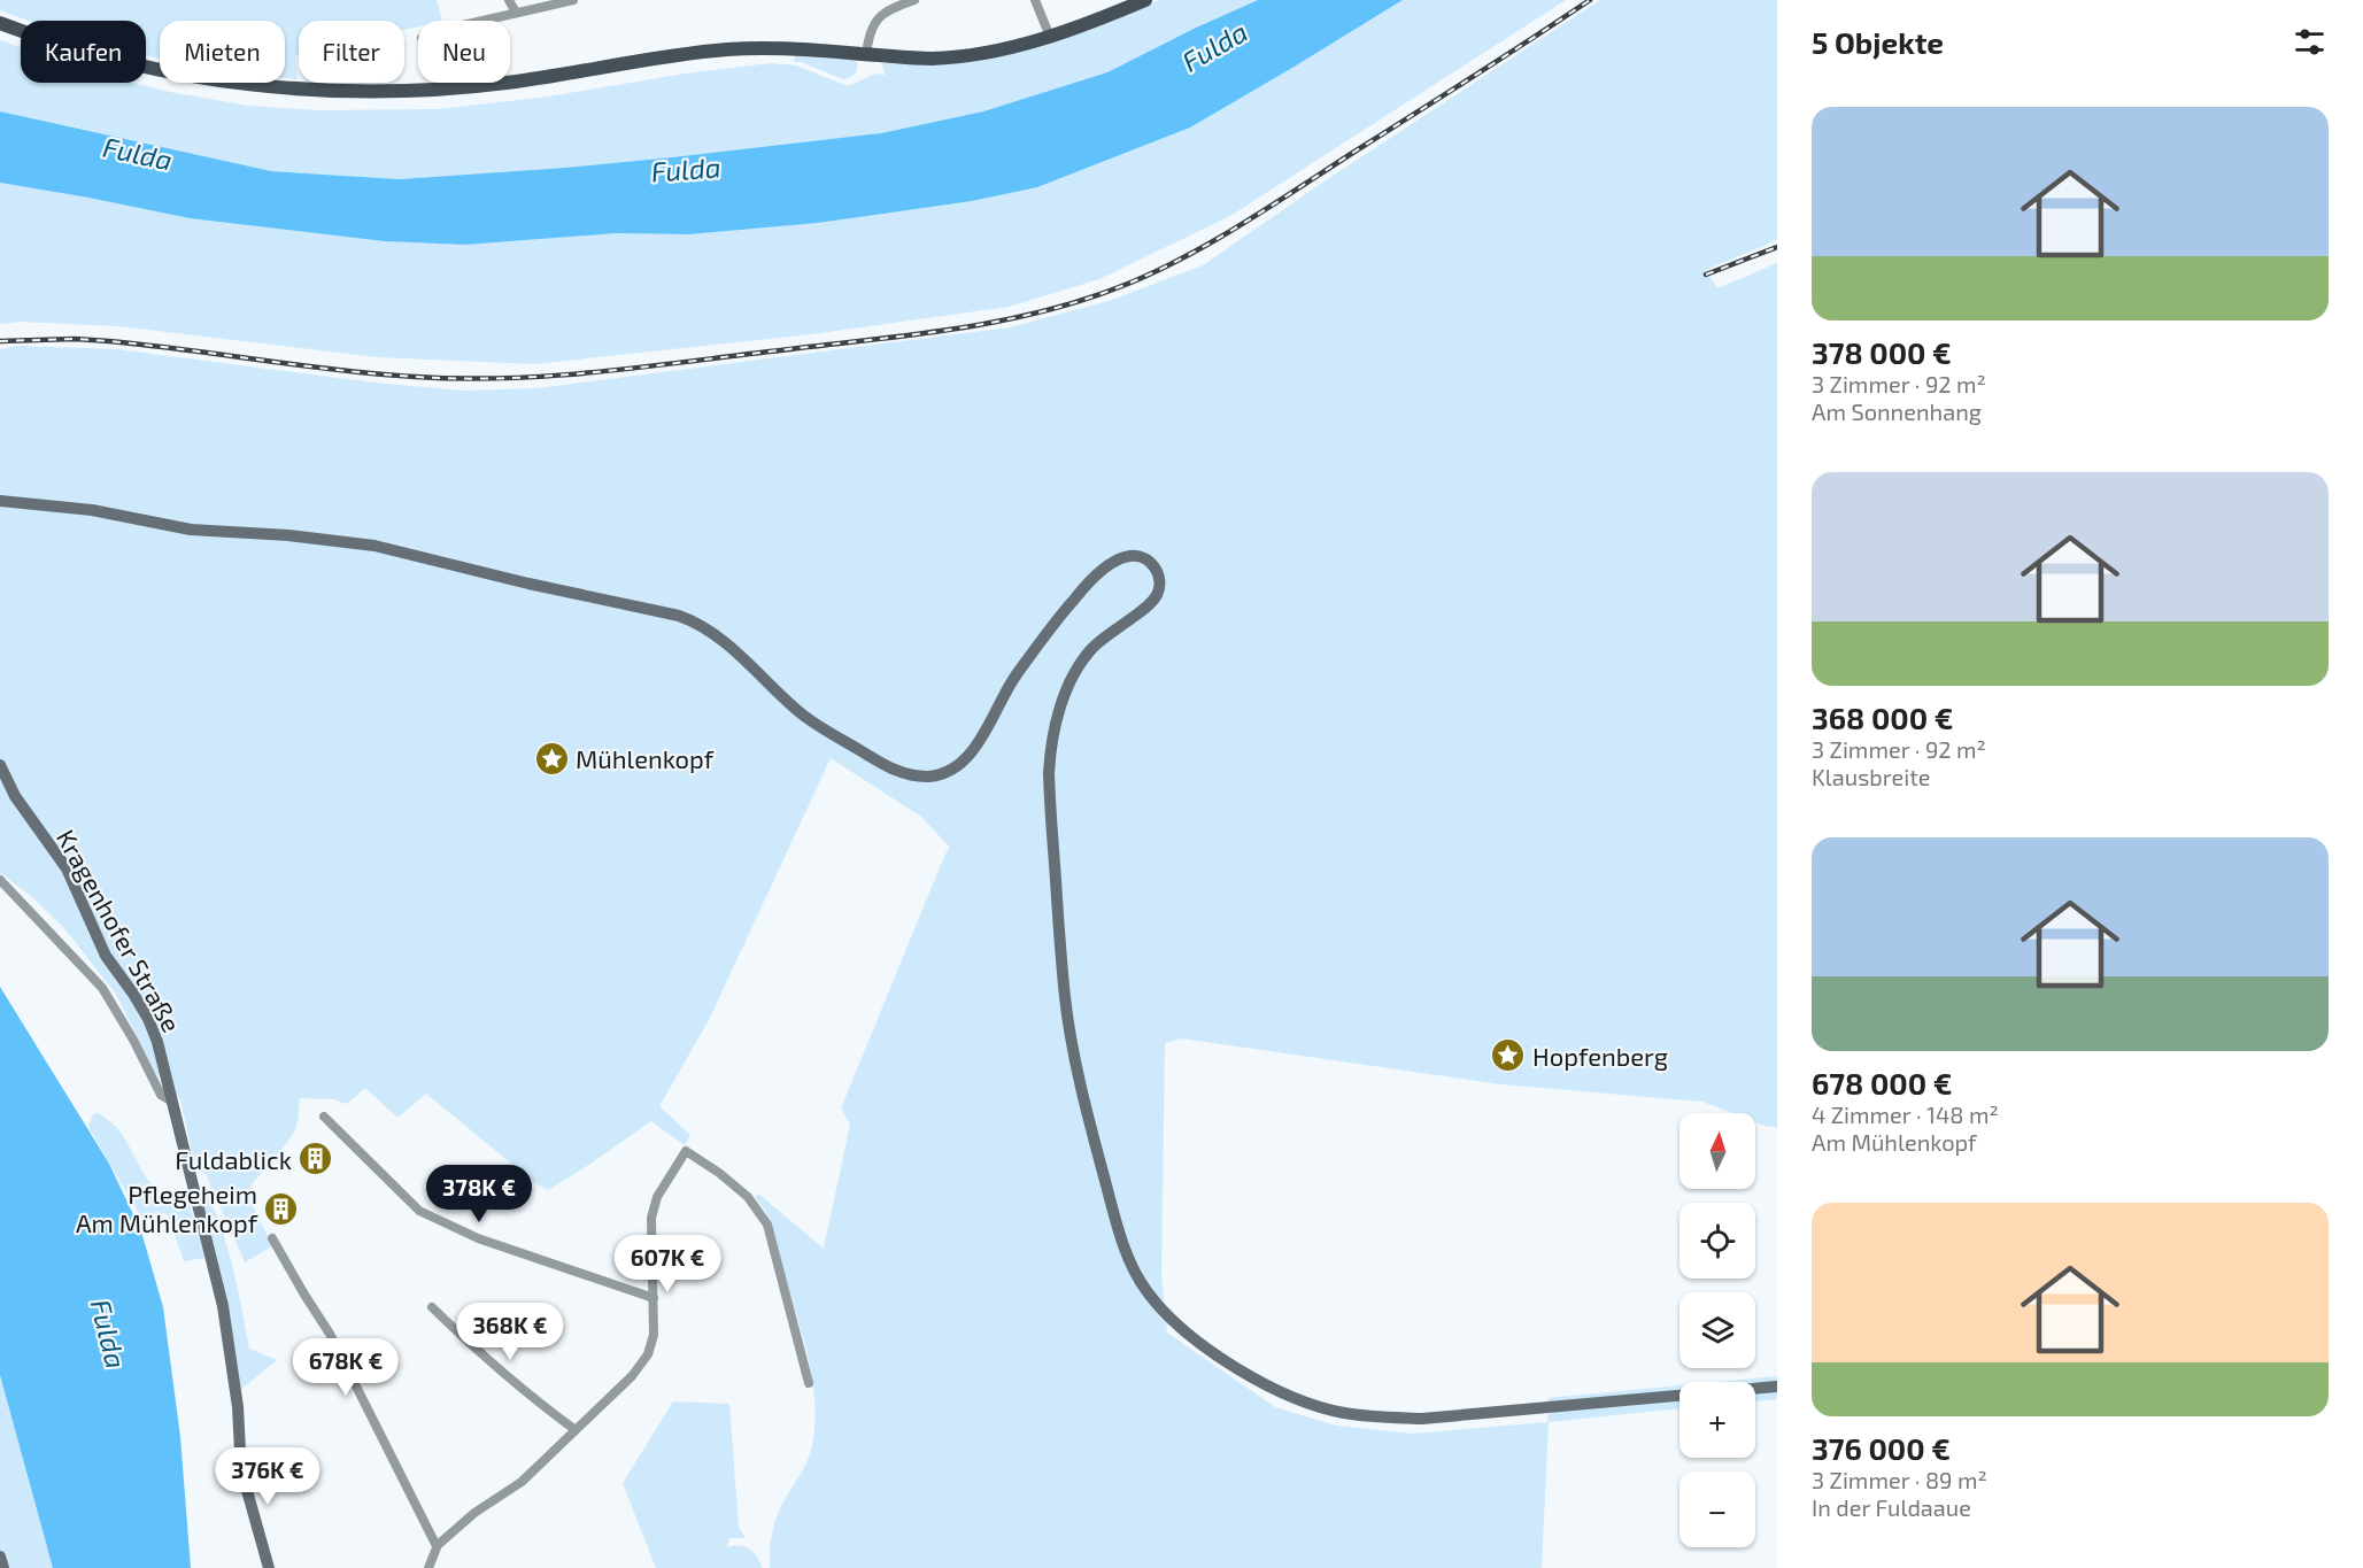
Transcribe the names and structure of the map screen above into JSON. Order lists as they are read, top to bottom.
{
  "streets": {
    "street": ["Kragenhofer Straße"]
  },
  "water": ["Fulda"],
  "places": {
    "place": ["Mühlenkopf", "Hopfenberg"],
    "building": ["Fuldablick", "Pflegeheim Am Mühlenkopf"]
  },
  "north": "top",
  "page": {
    "heading": "5 Objekte",
    "chip": [
      "Kaufen",
      "Mieten",
      "Filter",
      "Neu"
    ],
    "list": [
      {
        "name": "378 000 €",
        "note": "3 Zimmer · 92 m² · Am Sonnenhang"
      },
      {
        "name": "368 000 €",
        "note": "3 Zimmer · 92 m² · Klausbreite"
      },
      {
        "name": "678 000 €",
        "note": "4 Zimmer · 148 m² · Am Mühlenkopf"
      },
      {
        "name": "376 000 €",
        "note": "3 Zimmer · 89 m² · In der Fuldaaue"
      }
    ],
    "map_buttons": ["+", "−"],
    "price": [
      "378K €",
      "607K €",
      "368K €",
      "678K €",
      "376K €"
    ]
  }
}
